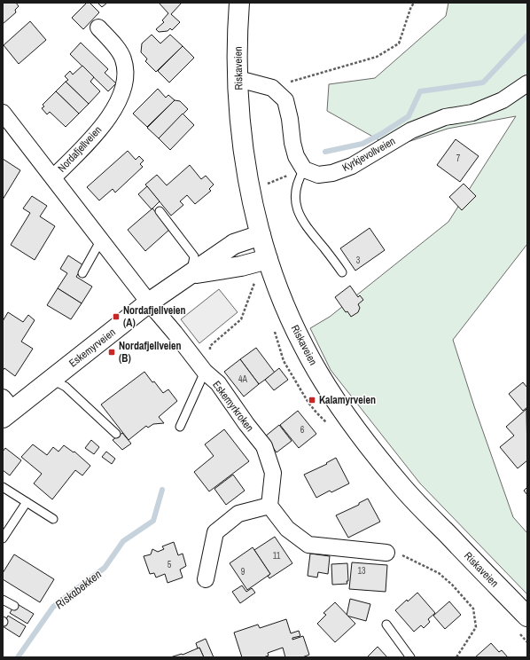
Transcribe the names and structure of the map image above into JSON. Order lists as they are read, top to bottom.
{
  "streets": {
    "main road": ["Riskaveien", "Eskemyrveien"],
    "street": ["Nordafjellveien", "Kyrkjevollveien", "Eskemyrkroken"]
  },
  "crossings": [
    ["Riskaveien", "Eskemyrveien"],
    ["Nordafjellveien", "Eskemyrveien"],
    ["Nordafjellveien", "Eskemyrkroken"],
    ["Eskemyrveien", "Eskemyrkroken"]
  ],
  "water": ["Riskabekken"],
  "places": {
    "transit": ["Nordafjellveien (A)", "Nordafjellveien (B)", "Kalamyrveien"]
  },
  "house_numbers": [
    "7",
    "3",
    "4A",
    "6",
    "11",
    "5",
    "13",
    "9"
  ]
}
